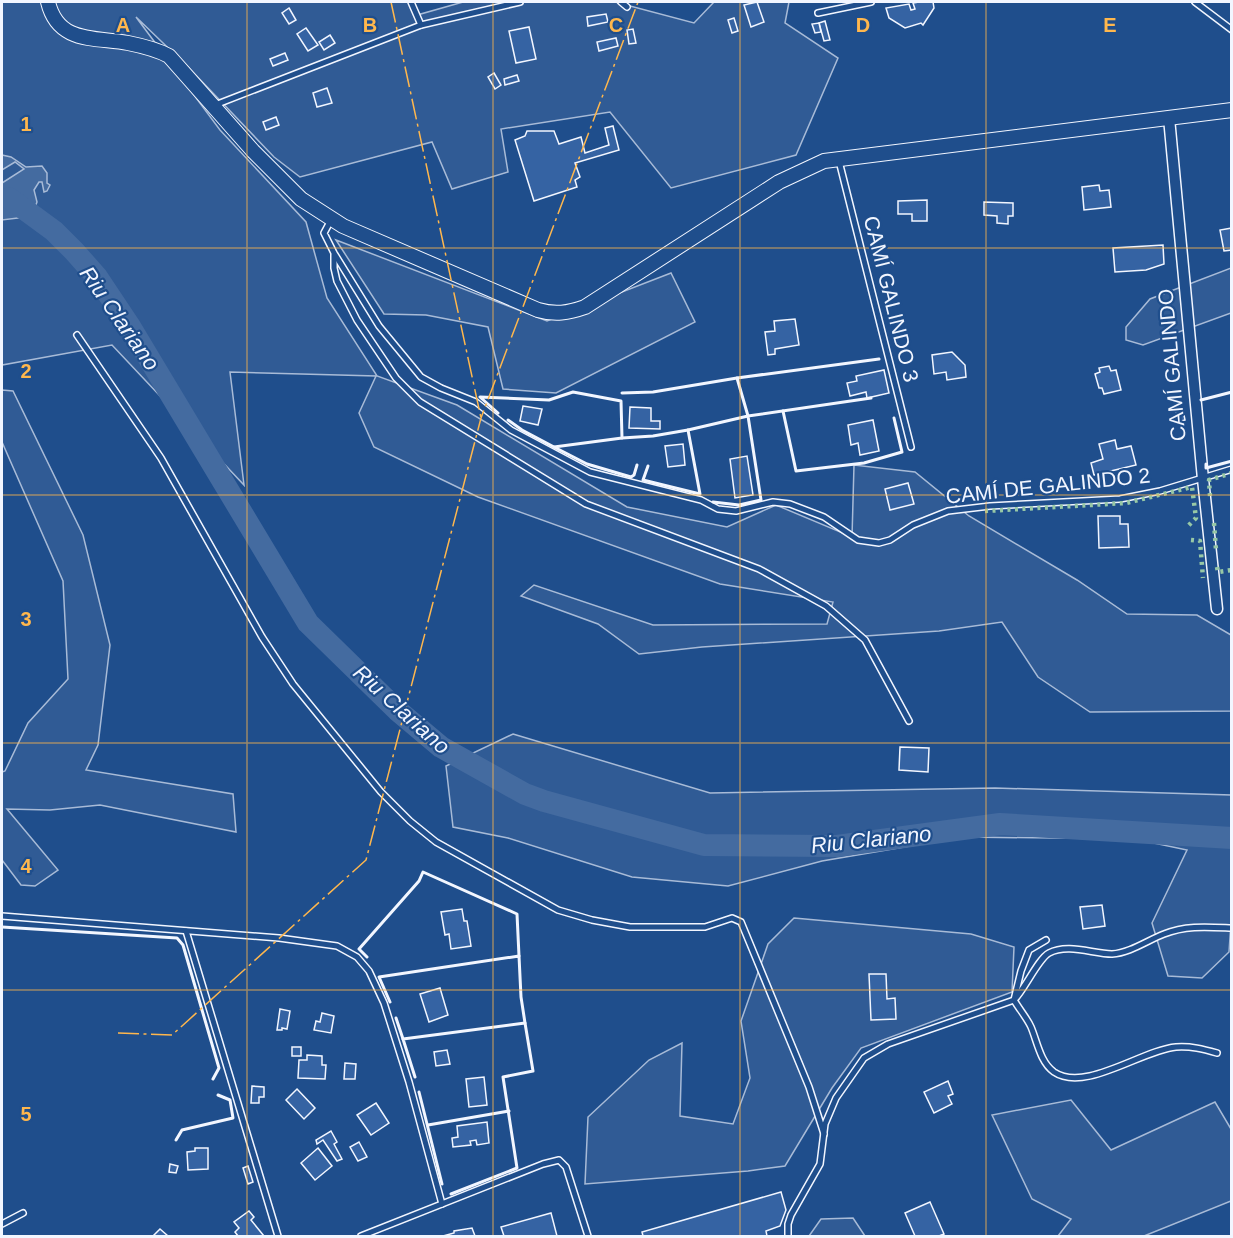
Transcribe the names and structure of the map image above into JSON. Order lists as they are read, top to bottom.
{
  "streets": {
    "street": ["CAMÍ GALINDO"],
    "lane": ["CAMÍ GALINDO 3", "CAMÍ DE GALINDO 2"]
  },
  "crossings": [
    ["CAMÍ GALINDO", "CAMÍ DE GALINDO 2"]
  ],
  "water": ["Riu Clariano"],
  "grid": {
    "columns": [
      "A",
      "B",
      "C",
      "D",
      "E"
    ],
    "rows": [
      "1",
      "2",
      "3",
      "4",
      "5"
    ]
  }
}
